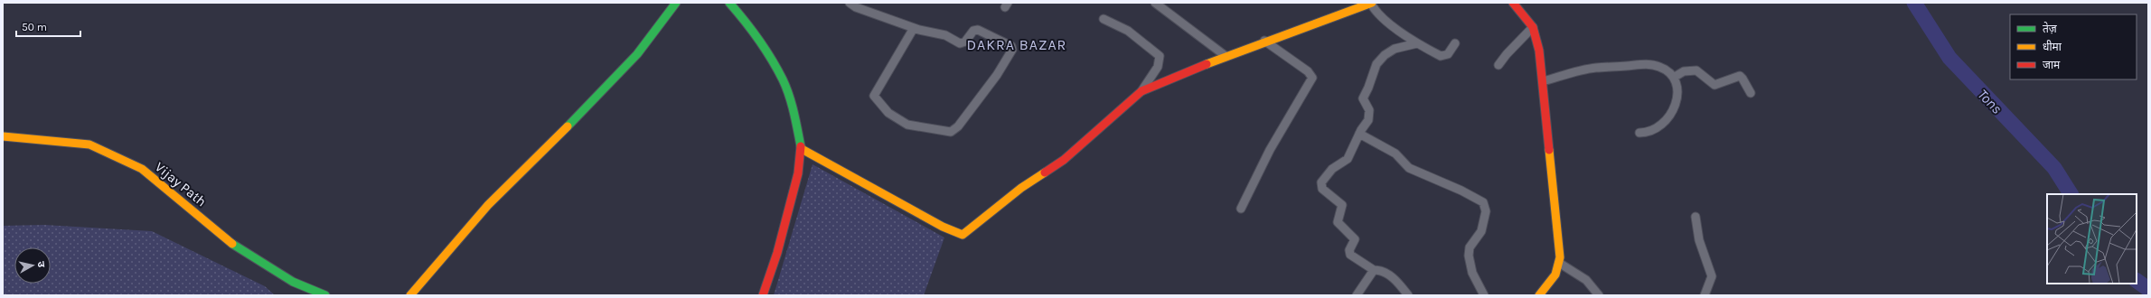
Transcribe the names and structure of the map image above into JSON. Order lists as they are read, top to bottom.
{
  "streets": {
    "street": ["Vijay Path"]
  },
  "districts": ["DAKRA BAZAR"],
  "water": ["Tons"],
  "legend": ["तेज़", "धीमा", "जाम"],
  "scale_bar": "50 m",
  "north": "right"
}
